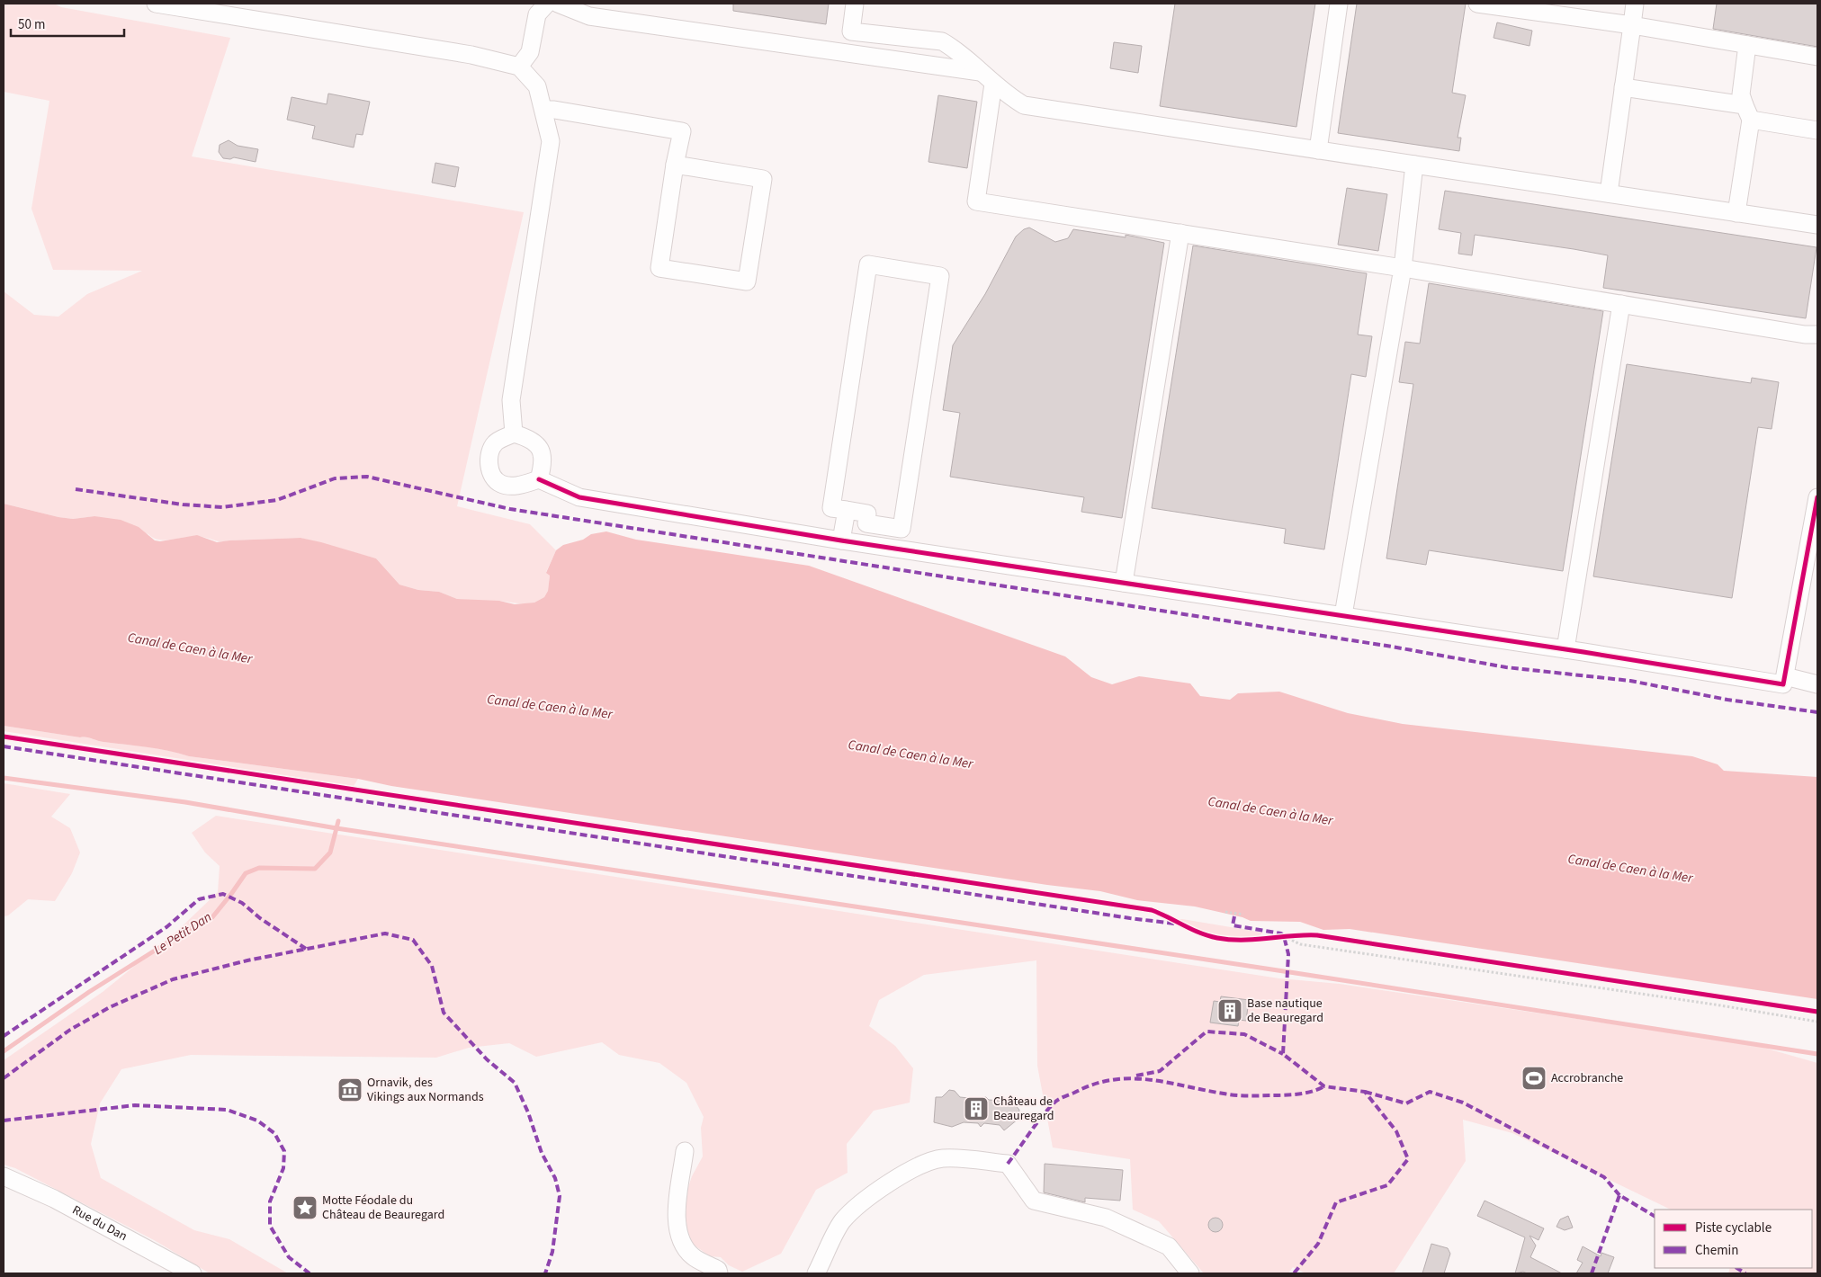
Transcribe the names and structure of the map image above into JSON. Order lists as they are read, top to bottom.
{
  "streets": {
    "street": ["Rue du Dan"]
  },
  "water": ["Canal de Caen à la Mer", "Le Petit Dan"],
  "places": {
    "building": ["Base nautique de Beauregard", "Château de Beauregard"],
    "sports": ["Accrobranche"],
    "museum": ["Ornavik, des Vikings aux Normands"],
    "place": ["Motte Féodale du Château de Beauregard"]
  },
  "legend": ["Piste cyclable", "Chemin"],
  "scale_bar": "50 m"
}
